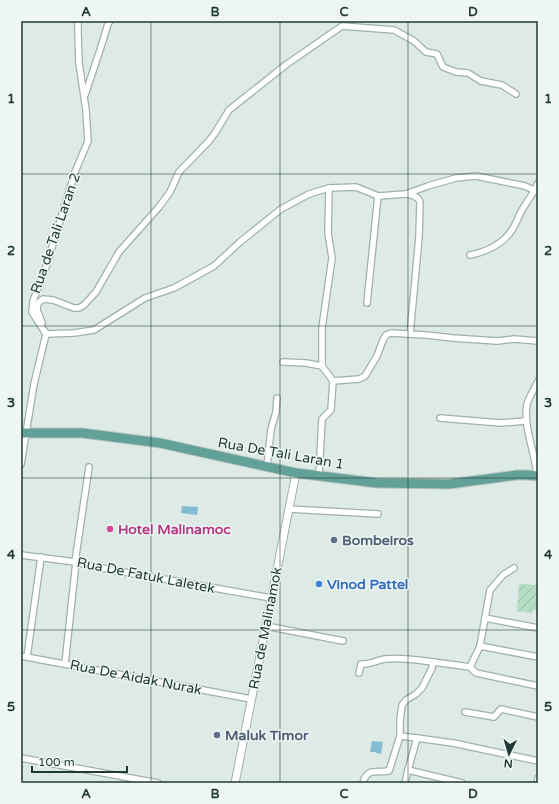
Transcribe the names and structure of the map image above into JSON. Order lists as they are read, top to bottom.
{
  "streets": {
    "main road": ["Rua De Tali Laran 1"],
    "street": [
      "Rua de Tali Laran 2",
      "Rua De Fatuk Laletek",
      "Rua de Malinamok",
      "Rua De Aidak Nurak"
    ]
  },
  "crossings": [
    ["Rua De Tali Laran 1", "Rua de Malinamok"],
    ["Rua De Fatuk Laletek", "Rua de Malinamok"],
    ["Rua de Malinamok", "Rua De Aidak Nurak"]
  ],
  "places": [
    "Hotel Malinamoc",
    "Bombeiros",
    "Vinod Pattel",
    "Maluk Timor"
  ],
  "scale_bar": "100 m",
  "north": "bottom",
  "grid": {
    "columns": [
      "A",
      "B",
      "C",
      "D"
    ],
    "rows": [
      "1",
      "2",
      "3",
      "4",
      "5"
    ]
  }
}
